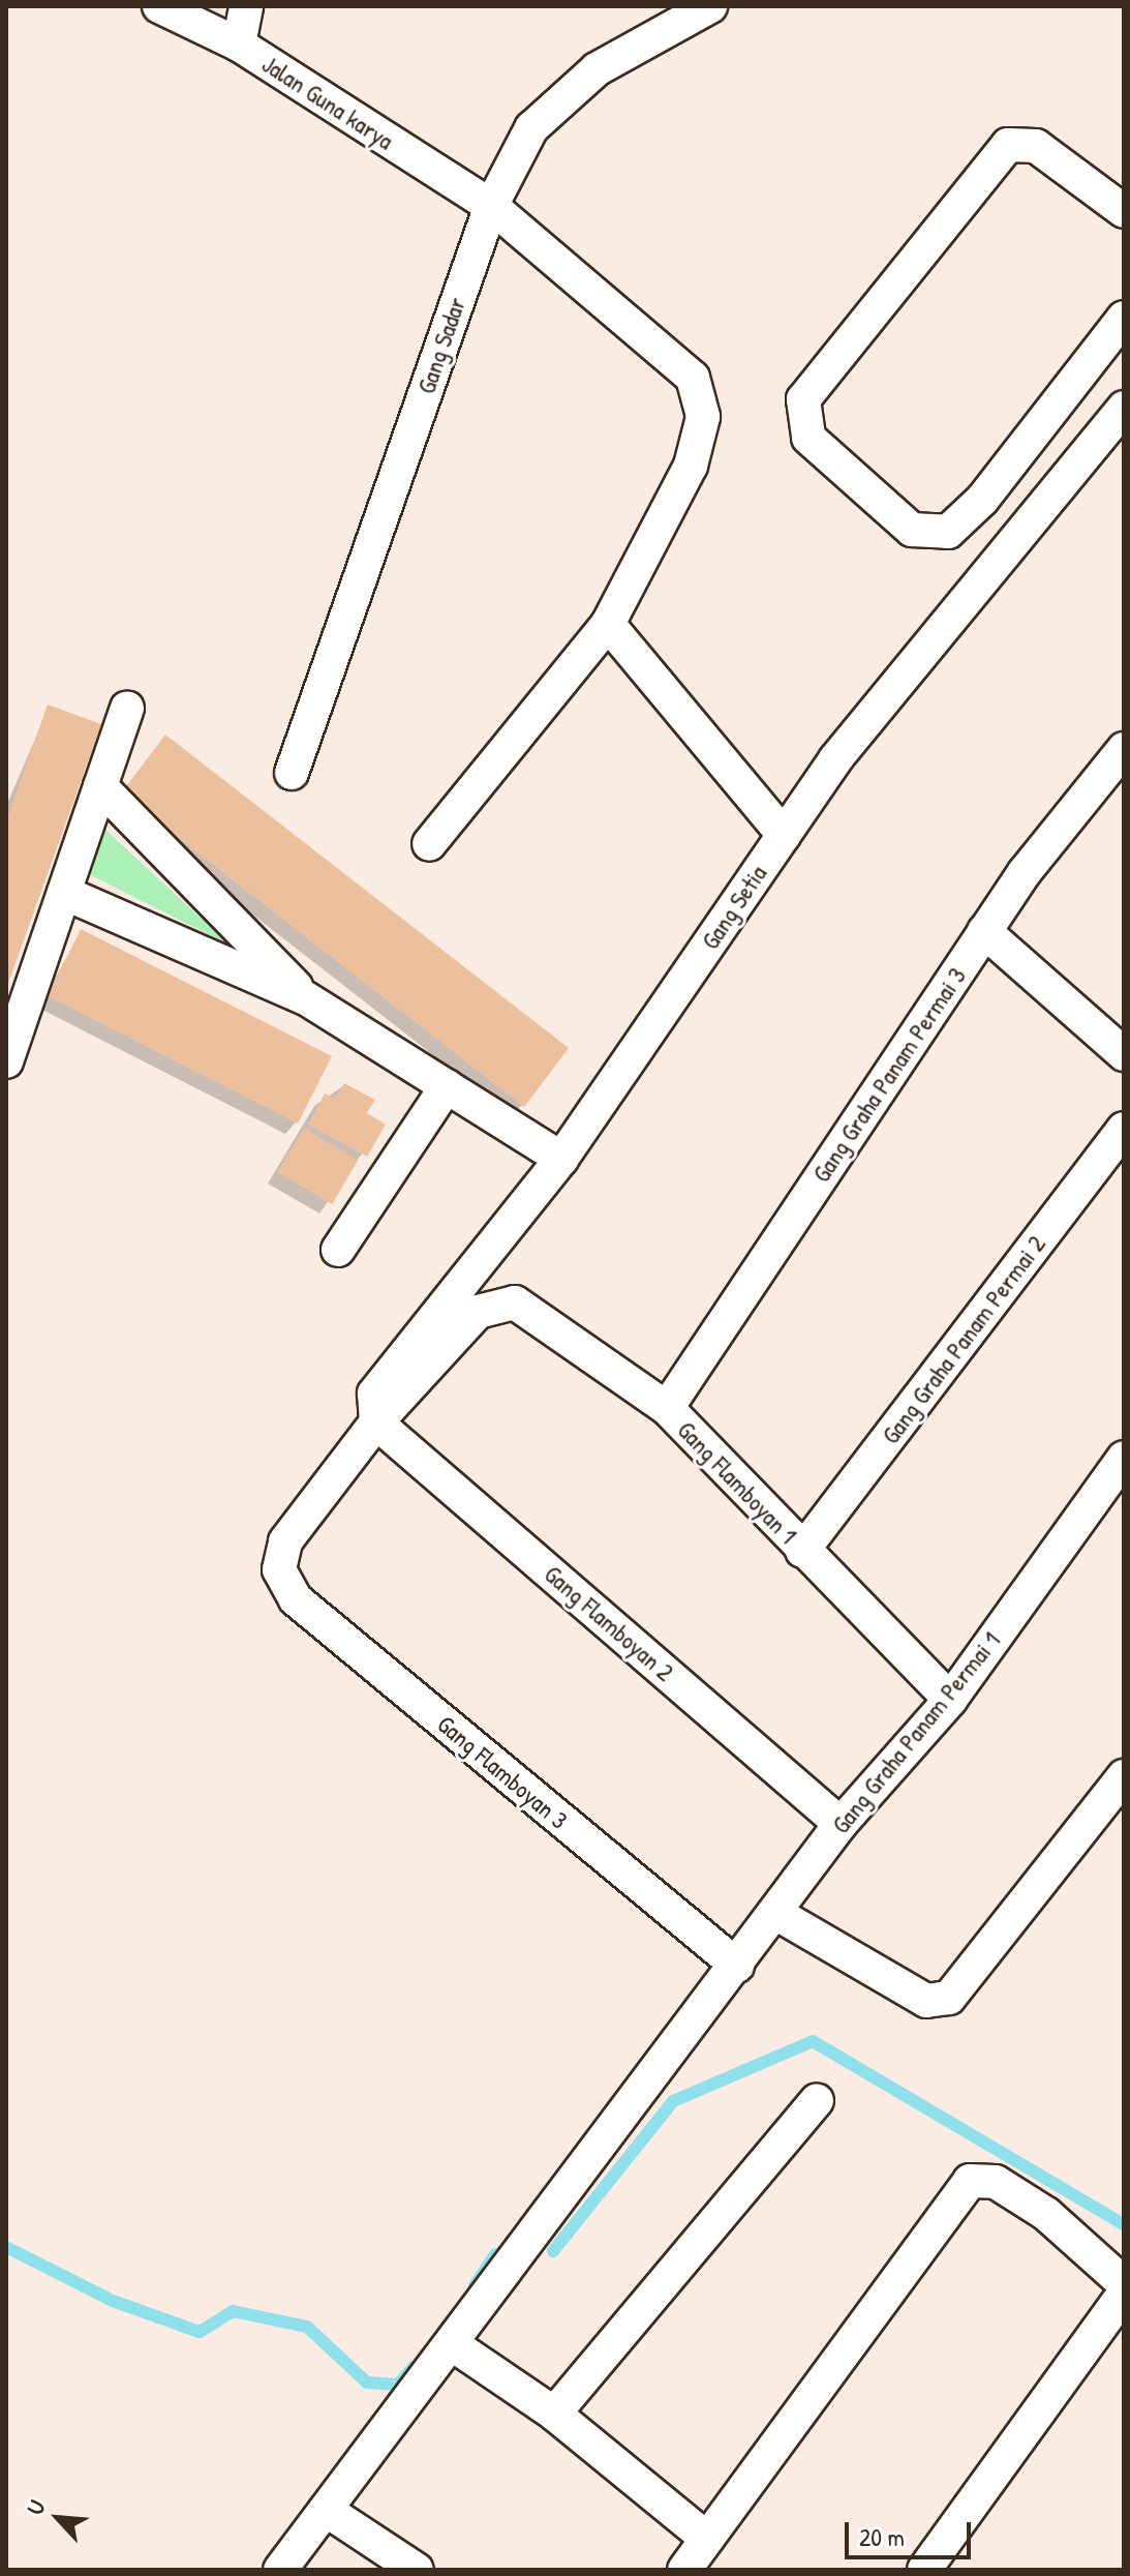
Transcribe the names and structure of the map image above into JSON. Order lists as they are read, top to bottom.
{
  "streets": {
    "street": [
      "Jalan Guna karya",
      "Gang Sadar",
      "Gang Setia",
      "Gang Graha Panam Permai 3",
      "Gang Graha Panam Permai 2",
      "Gang Flamboyan 1",
      "Gang Flamboyan 2",
      "Gang Graha Panam Permai 1",
      "Gang Flamboyan 3"
    ]
  },
  "crossings": [
    ["Jalan Guna karya", "Gang Sadar"],
    ["Gang Setia", "Gang Flamboyan 1"],
    ["Gang Setia", "Gang Flamboyan 2"],
    ["Gang Setia", "Gang Flamboyan 3"],
    ["Gang Graha Panam Permai 3", "Gang Flamboyan 1"],
    ["Gang Graha Panam Permai 2", "Gang Flamboyan 1"],
    ["Gang Flamboyan 1", "Gang Flamboyan 2"],
    ["Gang Flamboyan 1", "Gang Graha Panam Permai 1"],
    ["Gang Flamboyan 1", "Gang Flamboyan 3"],
    ["Gang Flamboyan 2", "Gang Graha Panam Permai 1"],
    ["Gang Flamboyan 2", "Gang Flamboyan 3"],
    ["Gang Graha Panam Permai 1", "Gang Flamboyan 3"]
  ],
  "scale_bar": "20 m",
  "north": "top left"
}
